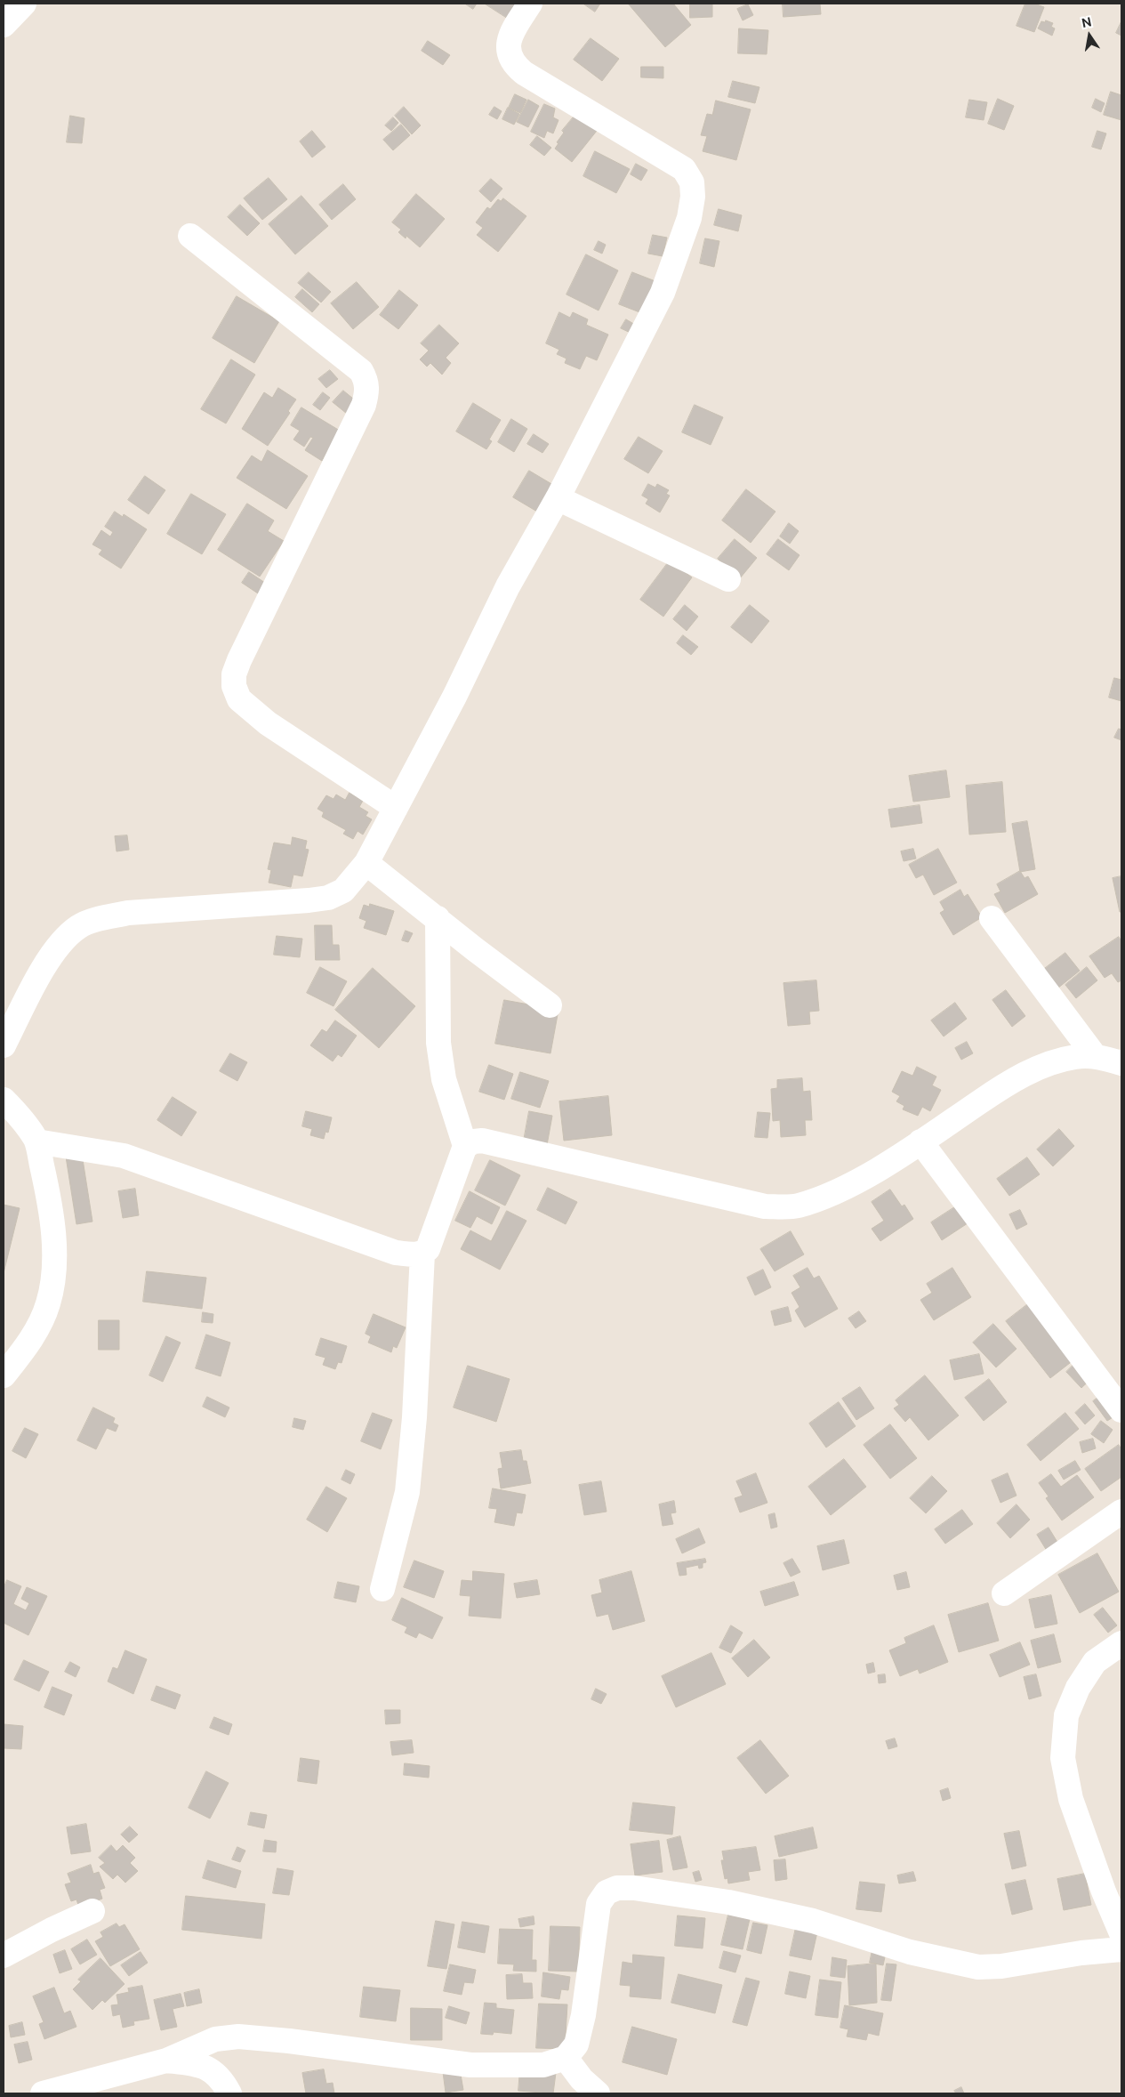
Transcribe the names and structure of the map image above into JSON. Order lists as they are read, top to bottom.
{
  "north": "top"
}
